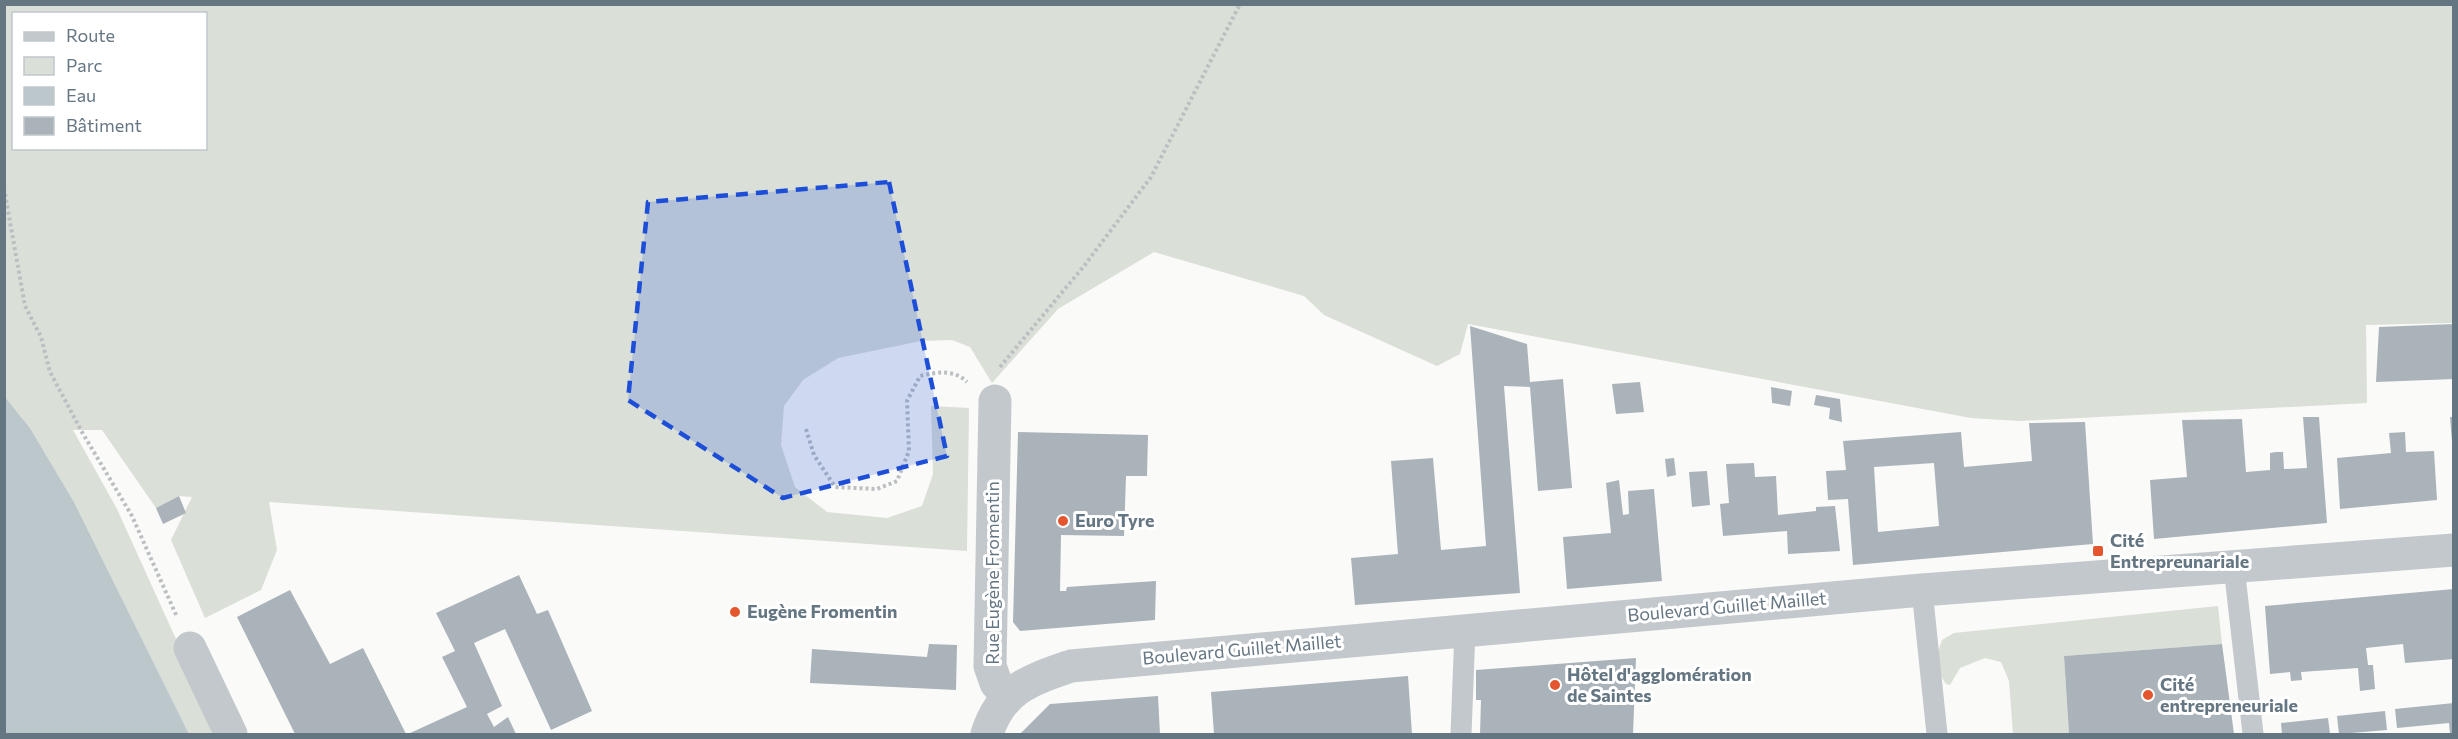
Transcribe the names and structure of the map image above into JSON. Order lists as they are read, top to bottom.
{
  "streets": {
    "street": ["Rue Eugène Fromentin", "Boulevard Guillet Maillet"]
  },
  "crossings": [
    ["Rue Eugène Fromentin", "Boulevard Guillet Maillet"]
  ],
  "places": {
    "other": [
      "Euro Tyre",
      "Eugène Fromentin",
      "Hôtel d'agglomération de Saintes",
      "Cité entrepreneuriale"
    ],
    "transit": ["Cité Entrepreunariale"]
  },
  "legend": [
    "Route",
    "Parc",
    "Eau",
    "Bâtiment"
  ]
}
